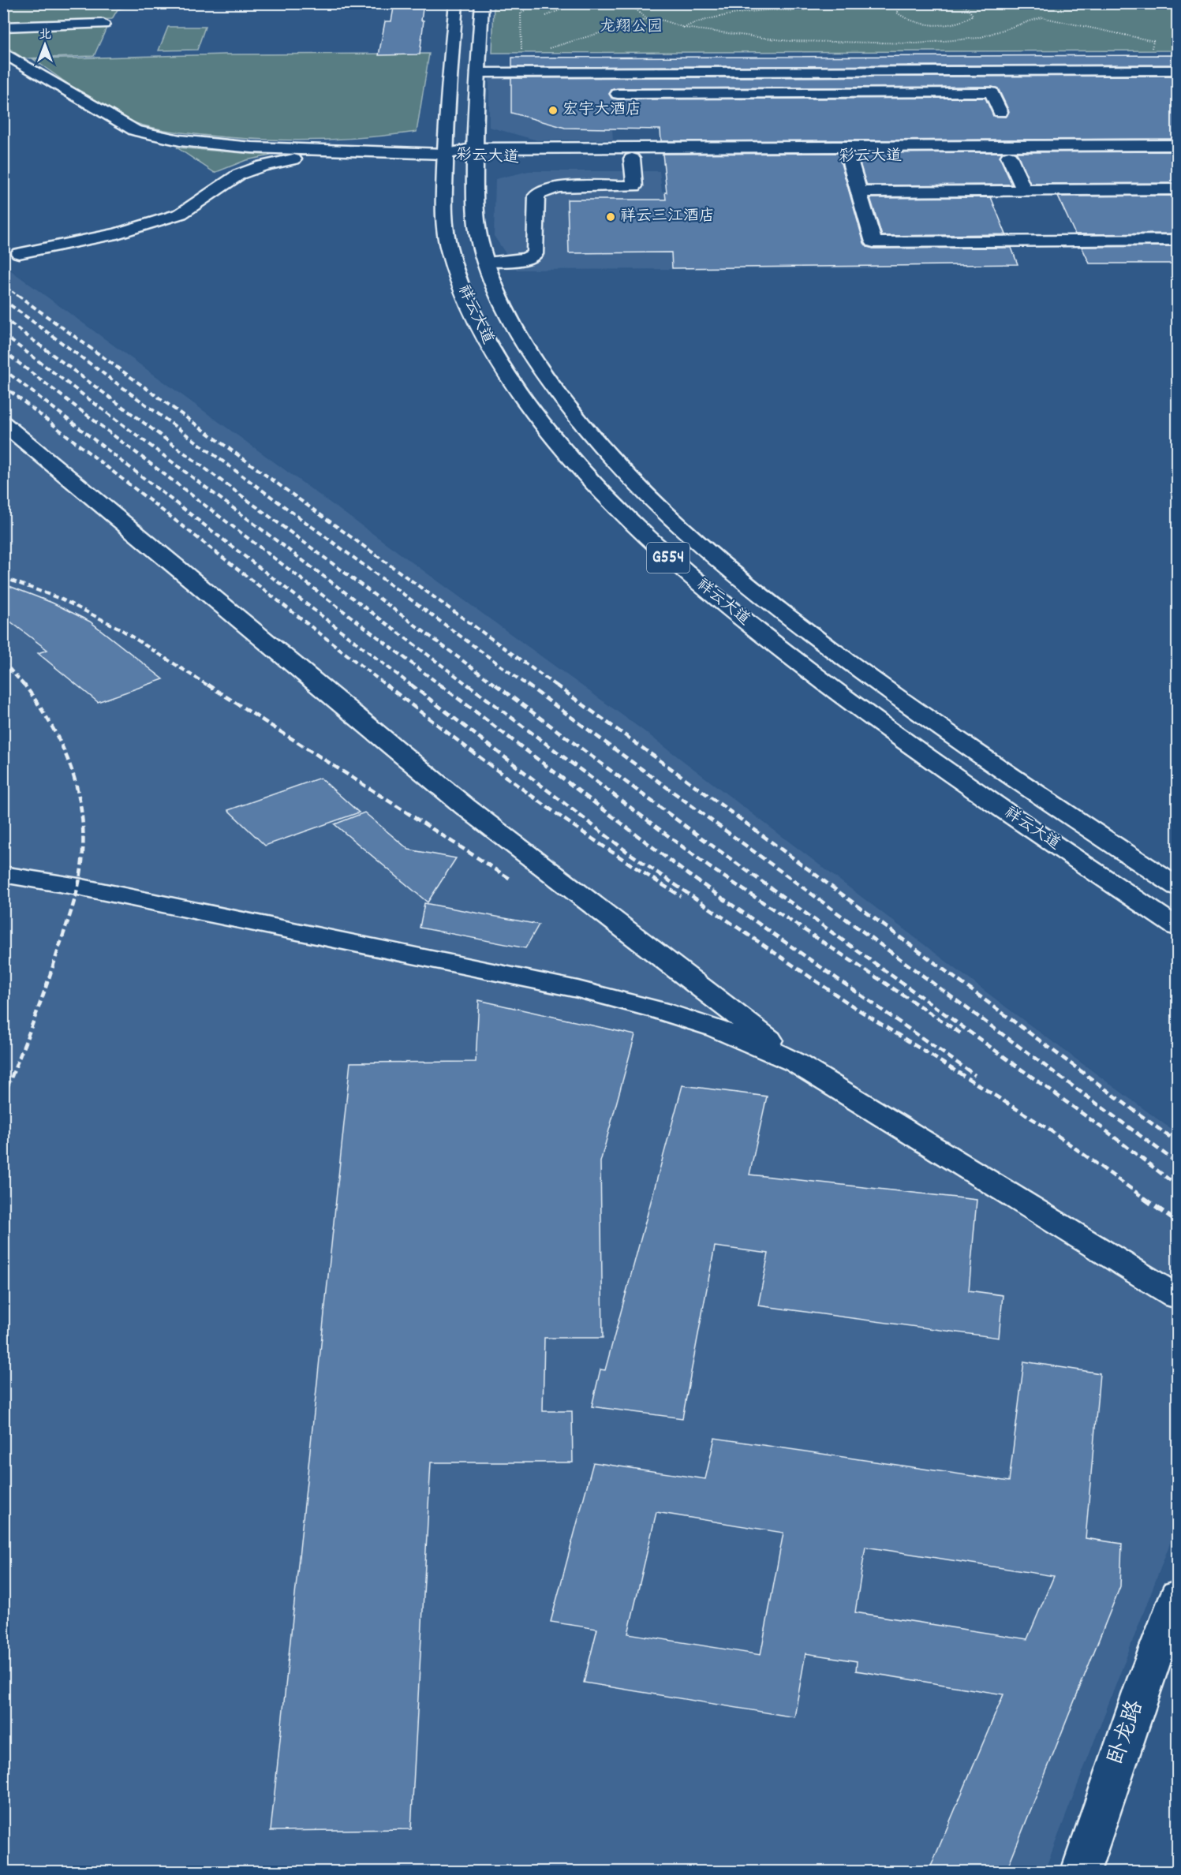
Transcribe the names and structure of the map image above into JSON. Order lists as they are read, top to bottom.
{
  "streets": {
    "main road": [
      "彩云大道",
      "祥云大道",
      "G554",
      "卧龙路"
    ]
  },
  "crossings": [
    ["彩云大道", "祥云大道"]
  ],
  "parks": ["龙翔公园"],
  "places": ["宏宇大酒店", "祥云三江酒店"],
  "north": "top"
}
